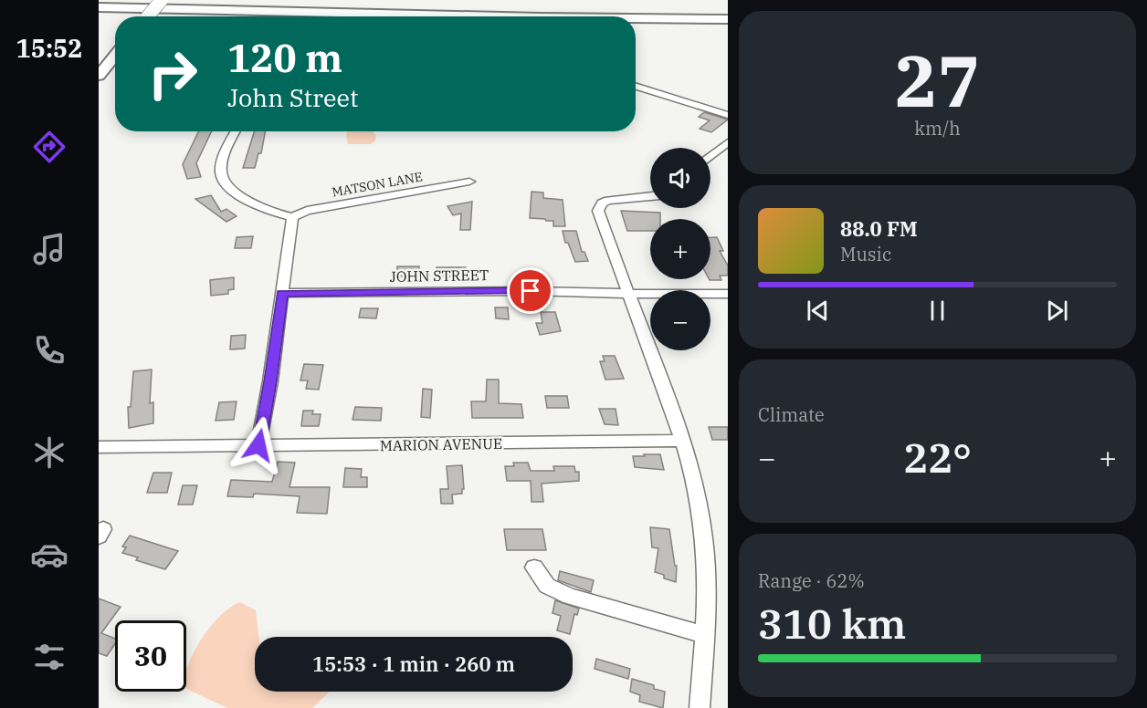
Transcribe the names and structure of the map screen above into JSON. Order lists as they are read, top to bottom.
{
  "streets": {
    "street": ["MATSON LANE", "JOHN STREET", "MARION AVENUE"]
  },
  "page": {
    "tabs": "15:52",
    "tile": [
      ["27", "km/h"],
      "Climate",
      ["Range · 62%", "310 km"]
    ],
    "turn": ["120 m", "John Street"],
    "map_buttons": ["+", "−"],
    "song": ["88.0 FM", "Music"],
    "heat": ["−", "22°", "+"],
    "limit": "30",
    "trip": "15:53 · 1 min · 260 m"
  }
}
